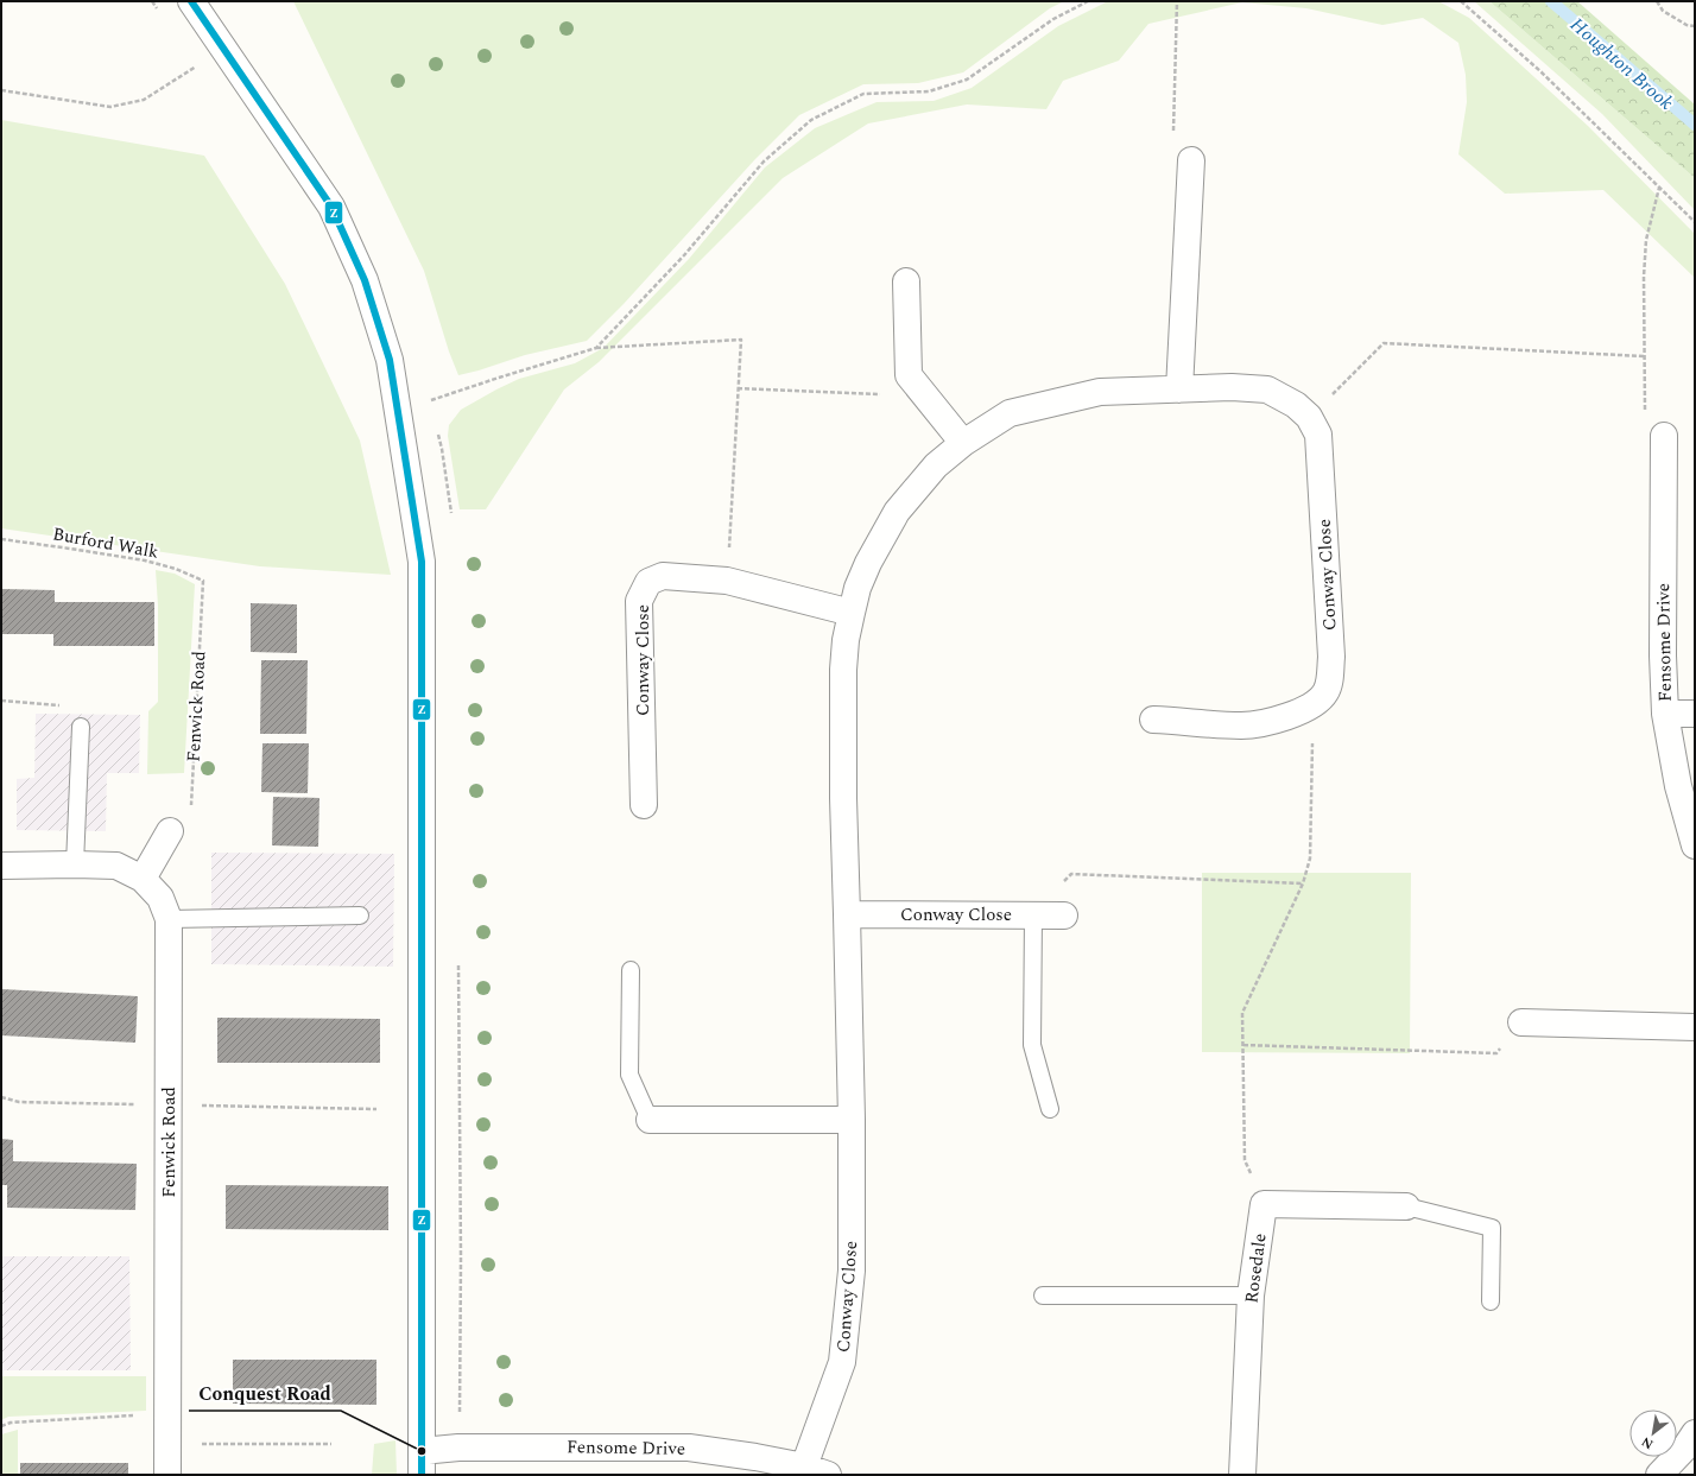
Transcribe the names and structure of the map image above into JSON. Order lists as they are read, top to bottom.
{
  "streets": {
    "street": [
      "Conway Close",
      "Fensome Drive",
      "Fenwick Road",
      "Rosedale"
    ],
    "path": ["Burford Walk"]
  },
  "crossings": [
    ["Burford Walk", "Fenwick Road"],
    ["Conway Close", "Fensome Drive"]
  ],
  "water": ["Houghton Brook"],
  "places": ["Conquest Road"],
  "lines": ["transit line Z"],
  "north": "bottom left"
}
